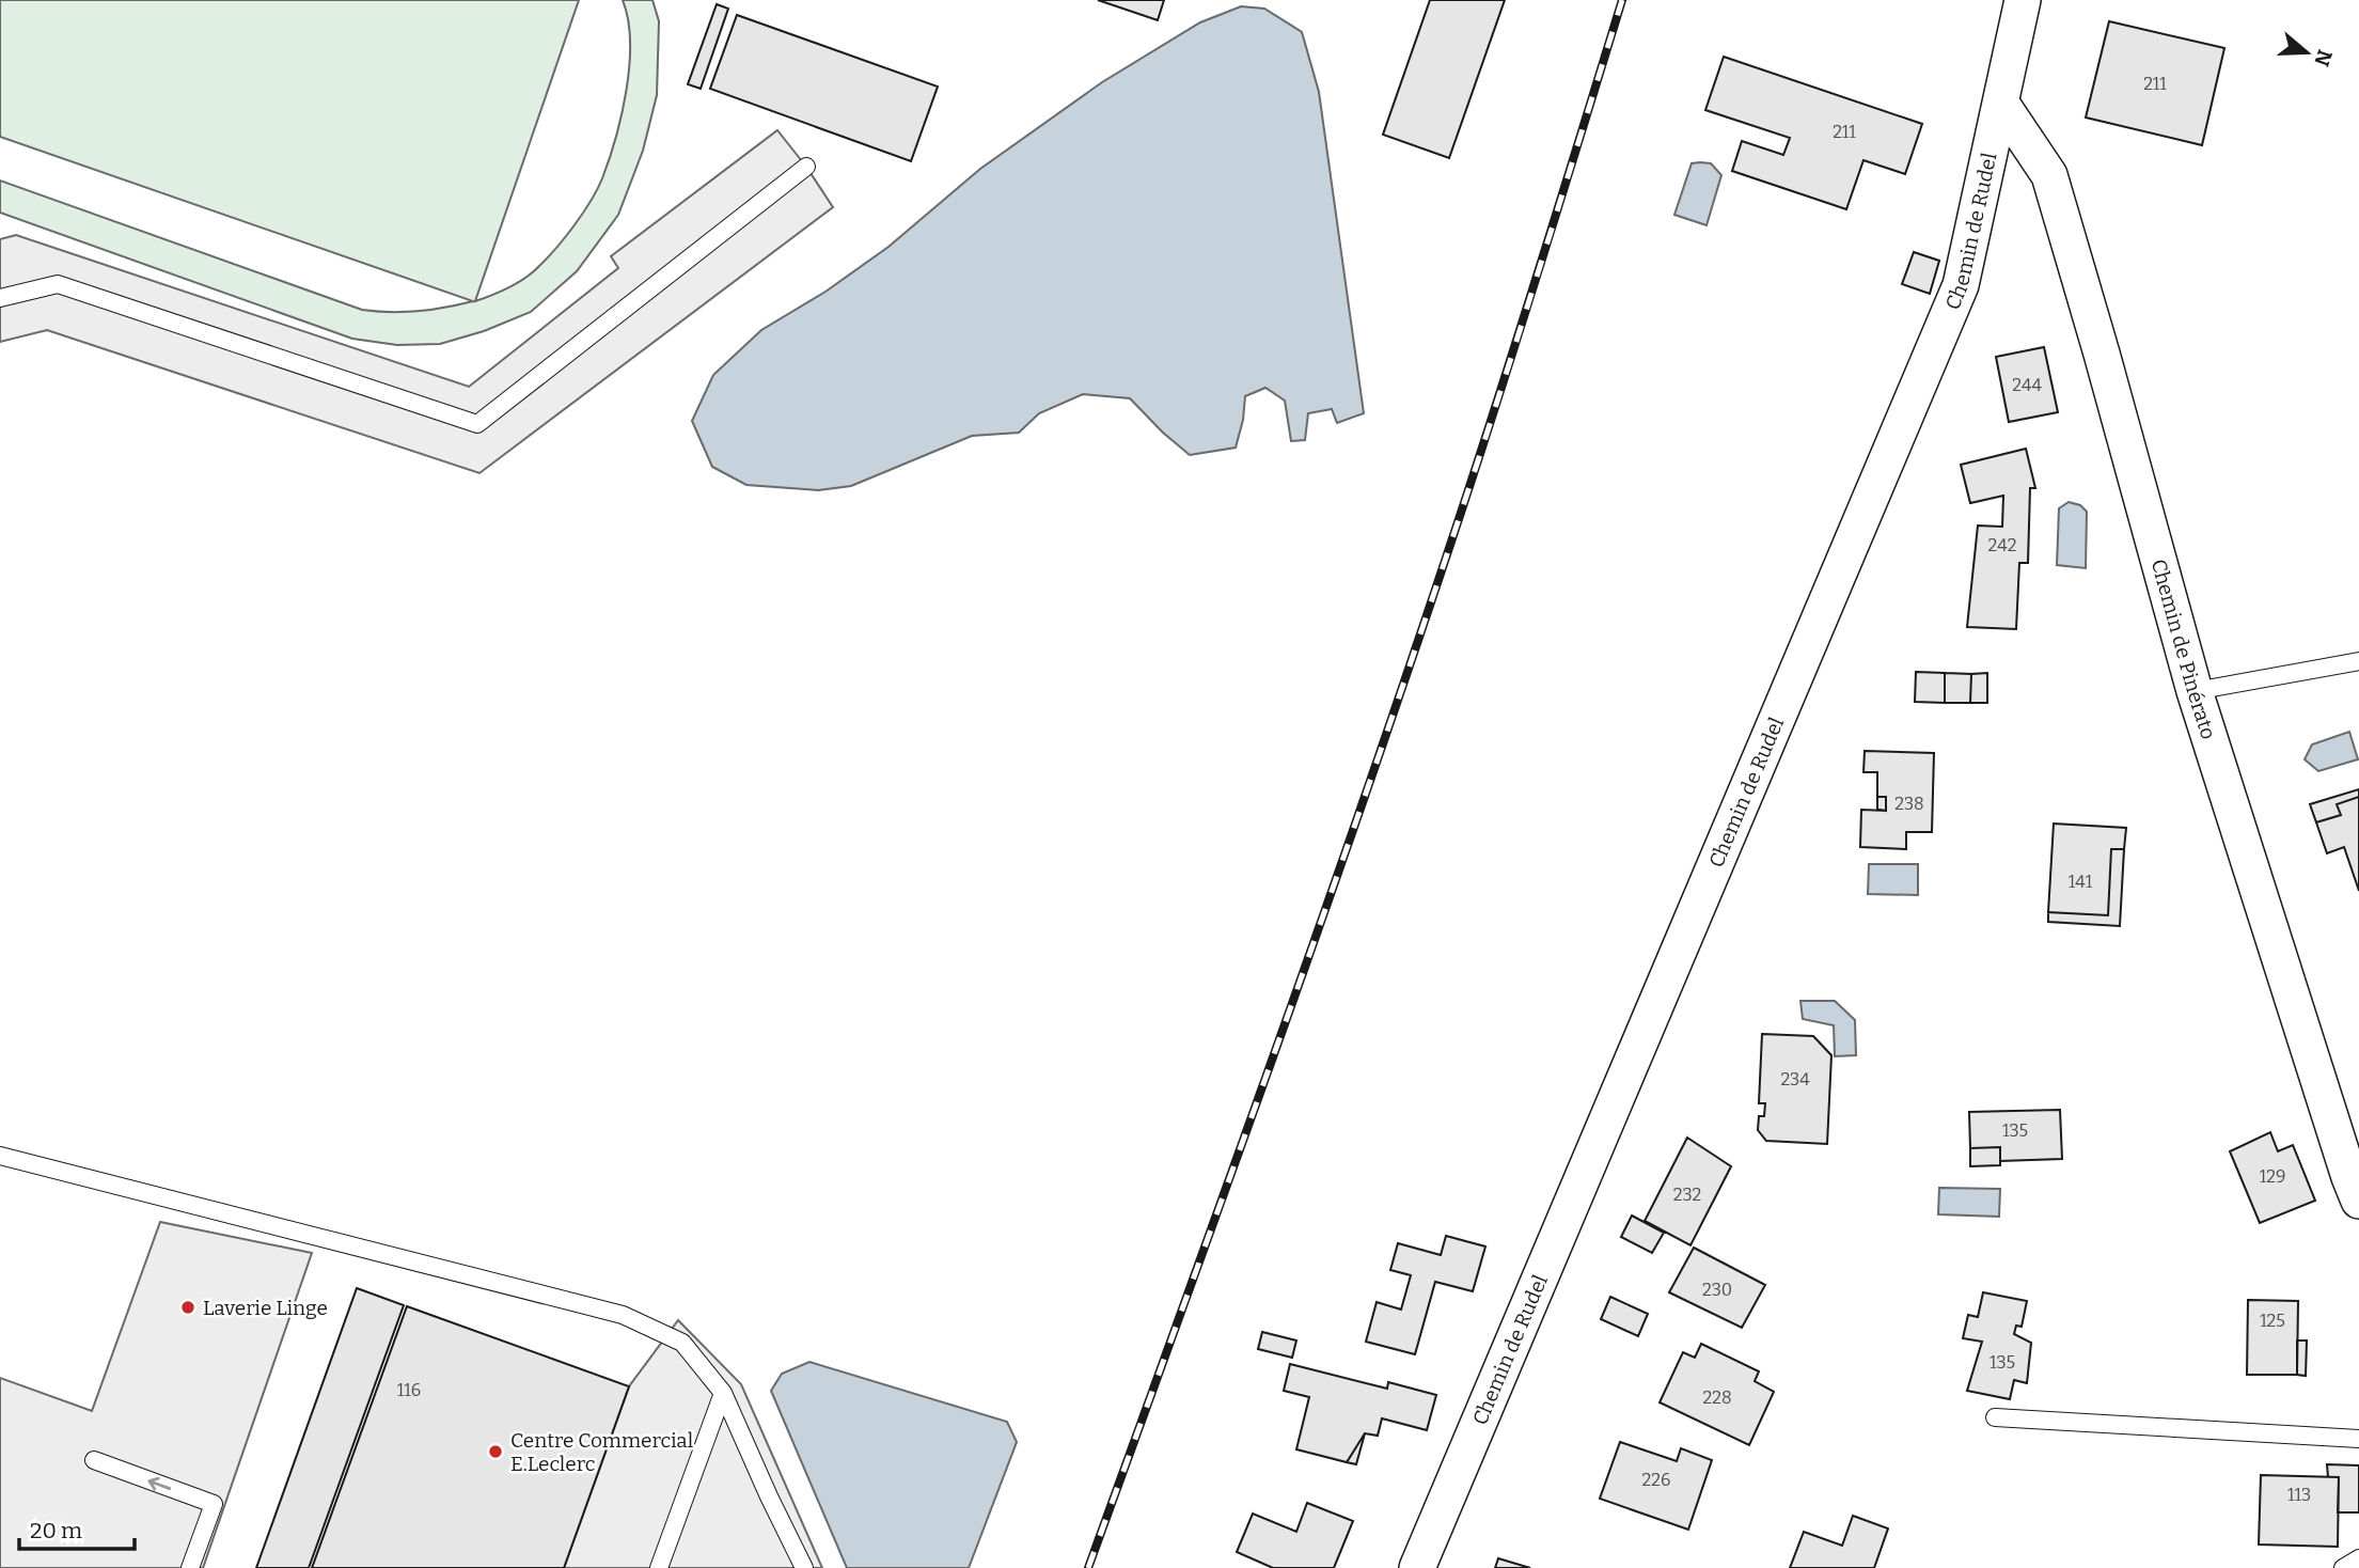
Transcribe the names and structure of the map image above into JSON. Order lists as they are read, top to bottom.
{
  "streets": {
    "street": ["Chemin de Rudel", "Chemin de Pinérato"]
  },
  "crossings": [
    ["Chemin de Rudel", "Chemin de Pinérato"]
  ],
  "places": ["Laverie Linge", "Centre Commercial E.Leclerc"],
  "house_numbers": [
    "211",
    "211",
    "244",
    "242",
    "238",
    "141",
    "234",
    "135",
    "129",
    "232",
    "230",
    "125",
    "135",
    "116",
    "228",
    "226",
    "113"
  ],
  "scale_bar": "20 m",
  "north": "right"
}
